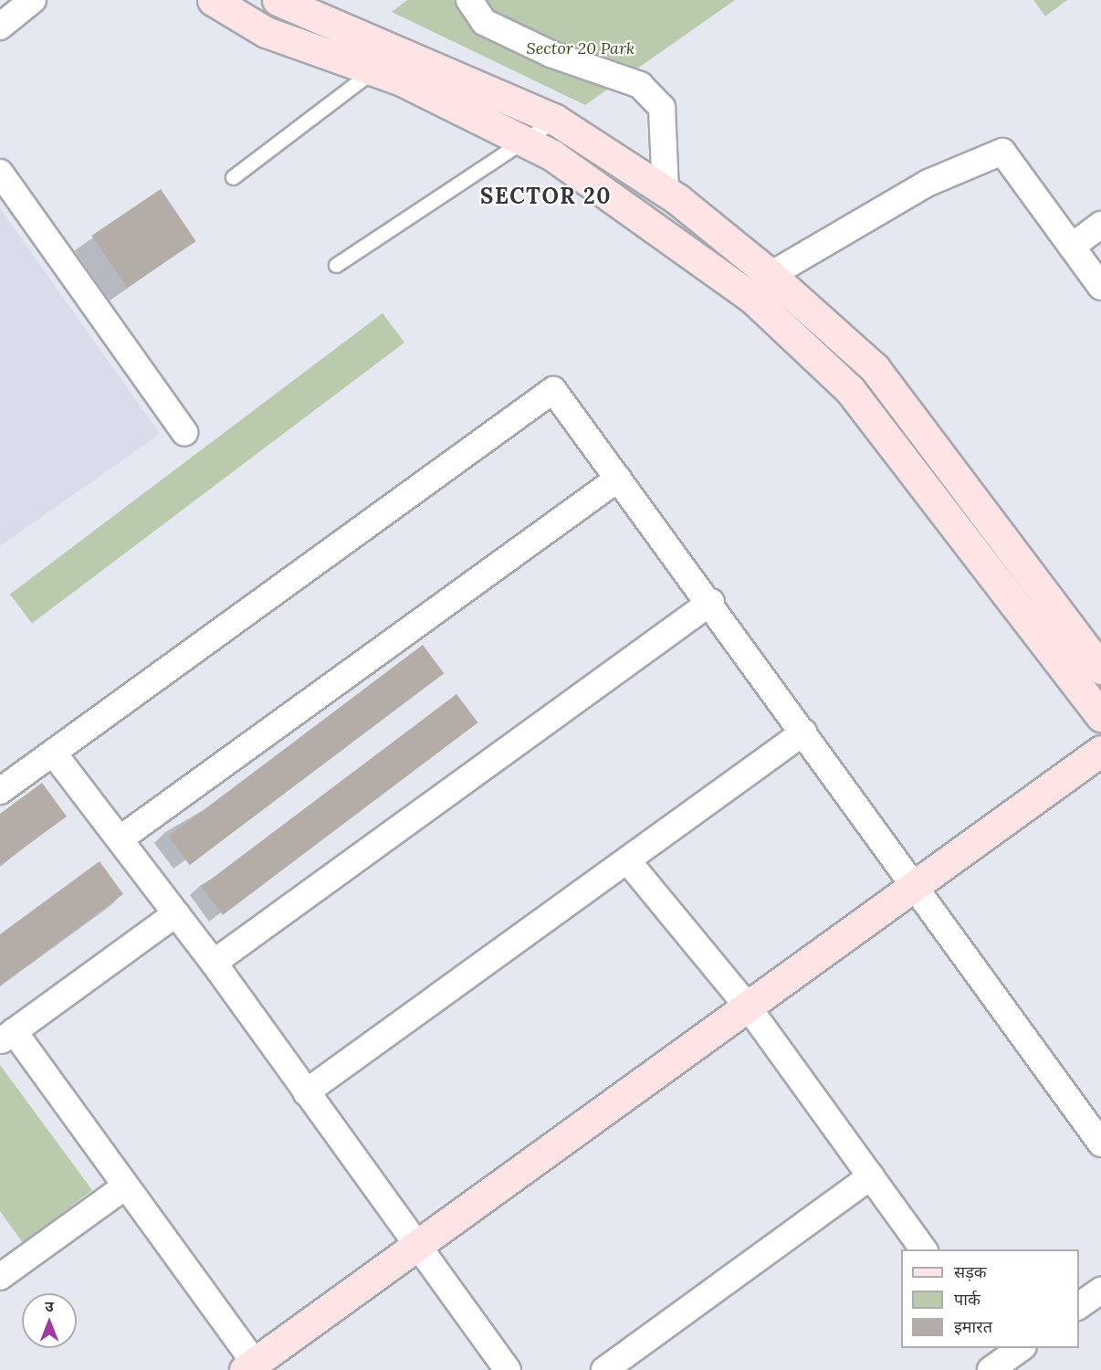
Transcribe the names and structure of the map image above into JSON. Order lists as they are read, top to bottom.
{
  "districts": ["SECTOR 20"],
  "parks": ["Sector 20 Park"],
  "legend": ["सड़क", "पार्क", "इमारत"],
  "north": "top"
}
